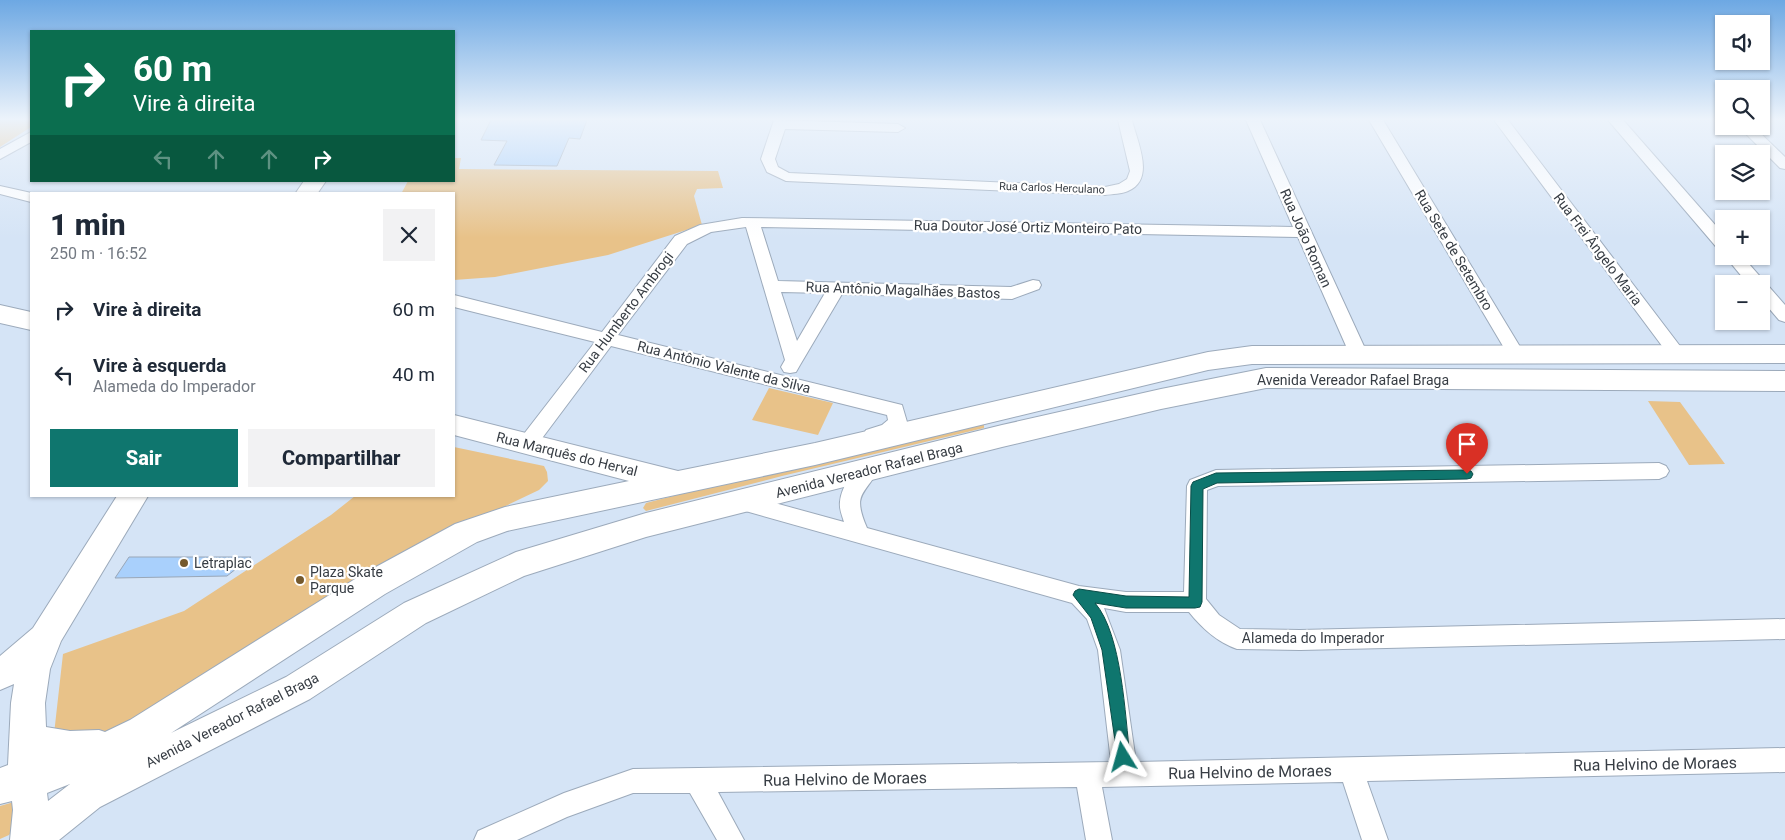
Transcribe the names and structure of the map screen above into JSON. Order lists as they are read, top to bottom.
{
  "streets": {
    "main road": ["Avenida Vereador Rafael Braga", "Rua Marquês do Herval"],
    "street": [
      "Rua Carlos Herculano",
      "Rua Doutor José Ortiz Monteiro Pato",
      "Rua João Roman",
      "Rua Frei Ângelo Maria",
      "Rua Sete de Setembro",
      "Rua Antônio Magalhães Bastos",
      "Rua Humberto Ambrogi",
      "Rua Antônio Valente da Silva",
      "Alameda do Imperador",
      "Rua Helvino de Moraes"
    ]
  },
  "crossings": [
    ["Rua Doutor José Ortiz Monteiro Pato", "Rua João Roman"],
    ["Rua Doutor José Ortiz Monteiro Pato", "Rua Humberto Ambrogi"],
    ["Rua João Roman", "Avenida Vereador Rafael Braga"],
    ["Rua Frei Ângelo Maria", "Avenida Vereador Rafael Braga"],
    ["Rua Sete de Setembro", "Avenida Vereador Rafael Braga"],
    ["Rua Humberto Ambrogi", "Rua Antônio Valente da Silva"],
    ["Rua Humberto Ambrogi", "Rua Marquês do Herval"],
    ["Rua Antônio Valente da Silva", "Avenida Vereador Rafael Braga"],
    ["Avenida Vereador Rafael Braga", "Rua Marquês do Herval"]
  ],
  "places": ["Letraplac", "Plaza Skate Parque"],
  "page": {
    "map_buttons": ["+", "−"],
    "turn": ["60 m", "Vire à direita"],
    "heading": ["1 min", "250 m · 16:52"],
    "list": [
      {
        "name": "Vire à direita",
        "value": "60 m"
      },
      {
        "name": "Vire à esquerda",
        "note": "Alameda do Imperador",
        "value": "40 m"
      }
    ],
    "buttons": ["Sair", "Compartilhar"]
  }
}
